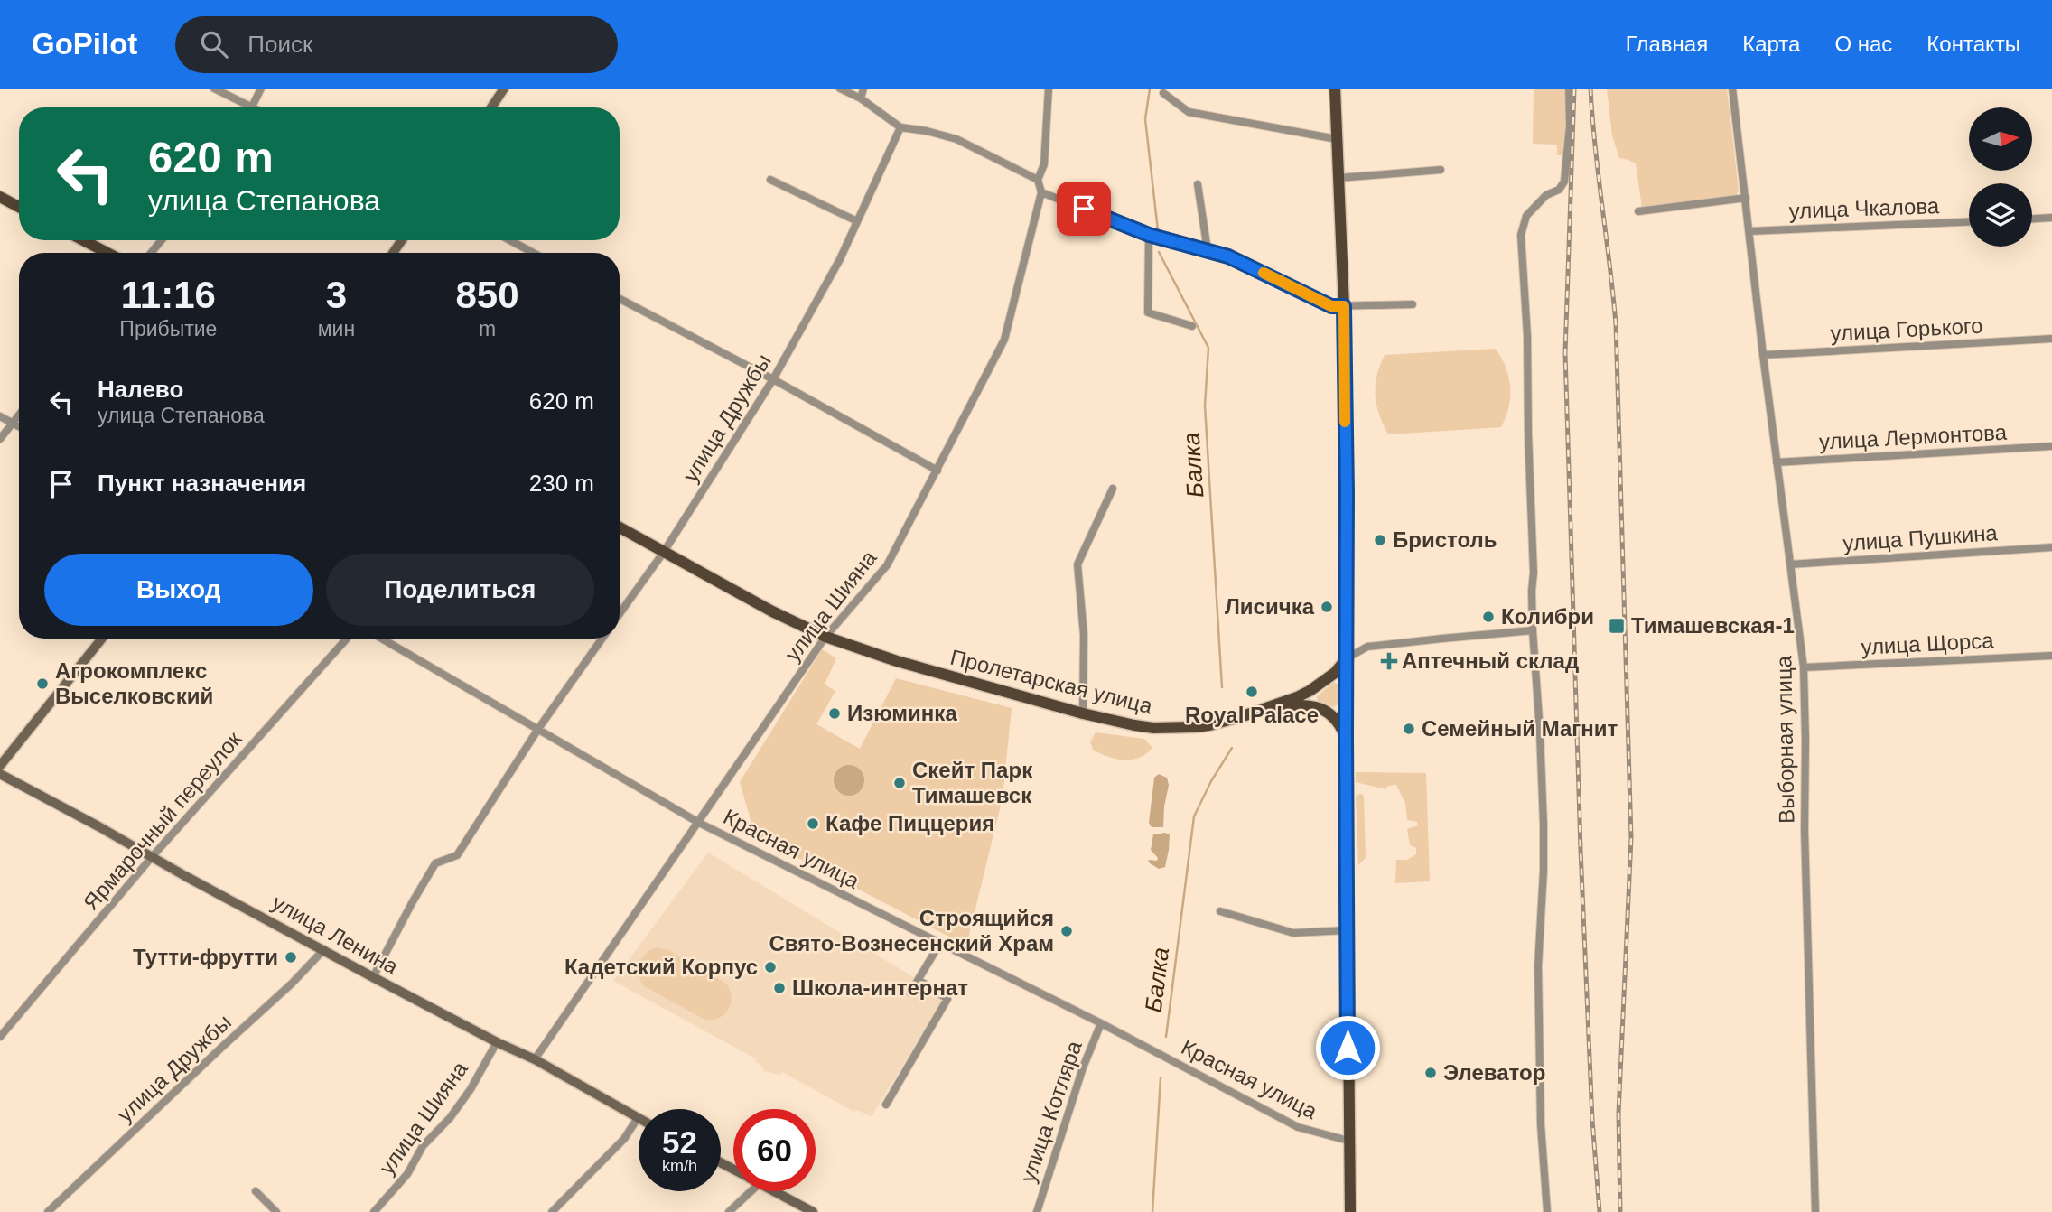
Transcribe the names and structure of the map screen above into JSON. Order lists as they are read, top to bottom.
{
  "streets": {
    "main road": ["Пролетарская улица", "улица Ленина"],
    "street": [
      "улица Чкалова",
      "улица Горького",
      "улица Дружбы",
      "улица Лермонтова",
      "улица Пушкина",
      "улица Шияна",
      "улица Щорса",
      "Выборная улица",
      "Ярмарочный переулок",
      "Красная улица",
      "улица Котляра"
    ]
  },
  "crossings": [
    ["улица Чкалова", "Выборная улица"],
    ["улица Горького", "Выборная улица"],
    ["улица Дружбы", "Пролетарская улица"],
    ["улица Дружбы", "улица Ленина"],
    ["улица Лермонтова", "Выборная улица"],
    ["улица Пушкина", "Выборная улица"],
    ["улица Шияна", "Пролетарская улица"],
    ["улица Шияна", "Красная улица"],
    ["улица Шияна", "улица Ленина"],
    ["улица Щорса", "Выборная улица"],
    ["Ярмарочный переулок", "улица Ленина"],
    ["Красная улица", "улица Котляра"]
  ],
  "water": ["Балка"],
  "places": {
    "other": [
      "Бристоль",
      "Лисичка",
      "Колибри",
      "Агрокомплекс Выселковский",
      "Royal Palace",
      "Изюминка",
      "Семейный Магнит",
      "Скейт Парк Тимашевск",
      "Кафе Пиццерия",
      "Строящийся Свято-Вознесенский Храм",
      "Тутти-фрутти",
      "Кадетский Корпус",
      "Школа-интернат",
      "Элеватор"
    ],
    "transit": ["Тимашевская-1"],
    "health": ["Аптечный склад"]
  },
  "north": "right",
  "page": {
    "header": "GoPilot",
    "search": "Поиск",
    "nav": [
      "Главная",
      "Карта",
      "О нас",
      "Контакты"
    ],
    "turn": ["620 m", "улица Степанова"],
    "eta": [
      "11:16",
      "Прибытие",
      "3",
      "мин",
      "850",
      "m"
    ],
    "list": [
      {
        "name": "Налево",
        "note": "улица Степанова",
        "value": "620 m"
      },
      {
        "name": "Пункт назначения",
        "value": "230 m"
      }
    ],
    "buttons": ["Выход", "Поделиться"],
    "speed": "52 km/h",
    "limit": "60"
  }
}
